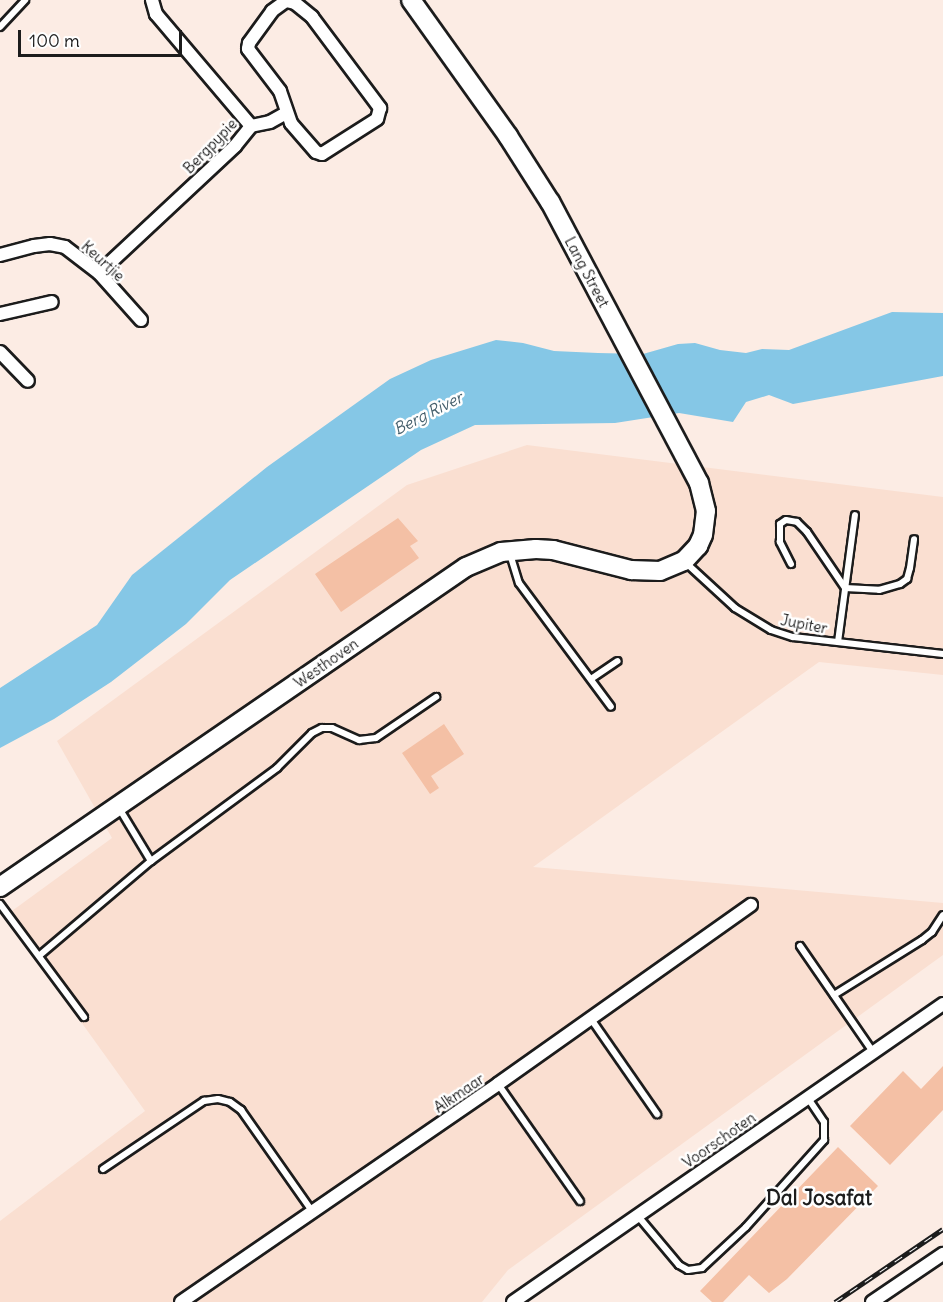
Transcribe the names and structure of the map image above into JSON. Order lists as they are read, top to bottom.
{
  "streets": {
    "street": [
      "Bergpypie",
      "Keurtjie",
      "Lang Street",
      "Westhoven",
      "Alkmaar",
      "Voorschoten"
    ],
    "lane": ["Jupiter"]
  },
  "crossings": [
    ["Bergpypie", "Keurtjie"],
    ["Lang Street", "Jupiter"],
    ["Lang Street", "Westhoven"],
    ["Jupiter", "Westhoven"]
  ],
  "districts": ["Dal Josafat"],
  "water": ["Berg River"],
  "scale_bar": "100 m"
}
